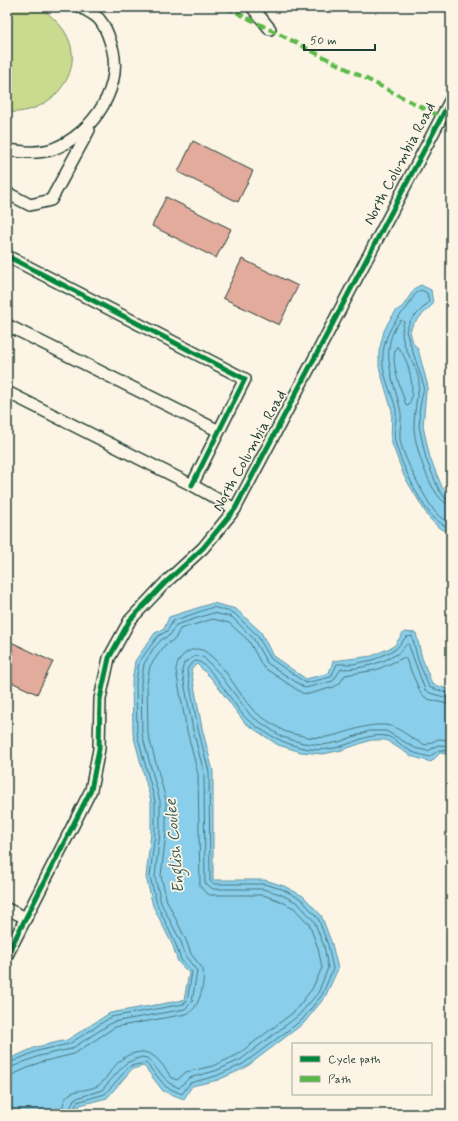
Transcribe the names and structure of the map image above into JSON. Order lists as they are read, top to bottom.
{
  "streets": {
    "street": ["North Columbia Road"]
  },
  "water": ["English Coulee"],
  "legend": ["Cycle path", "Path"],
  "scale_bar": "50 m"
}
